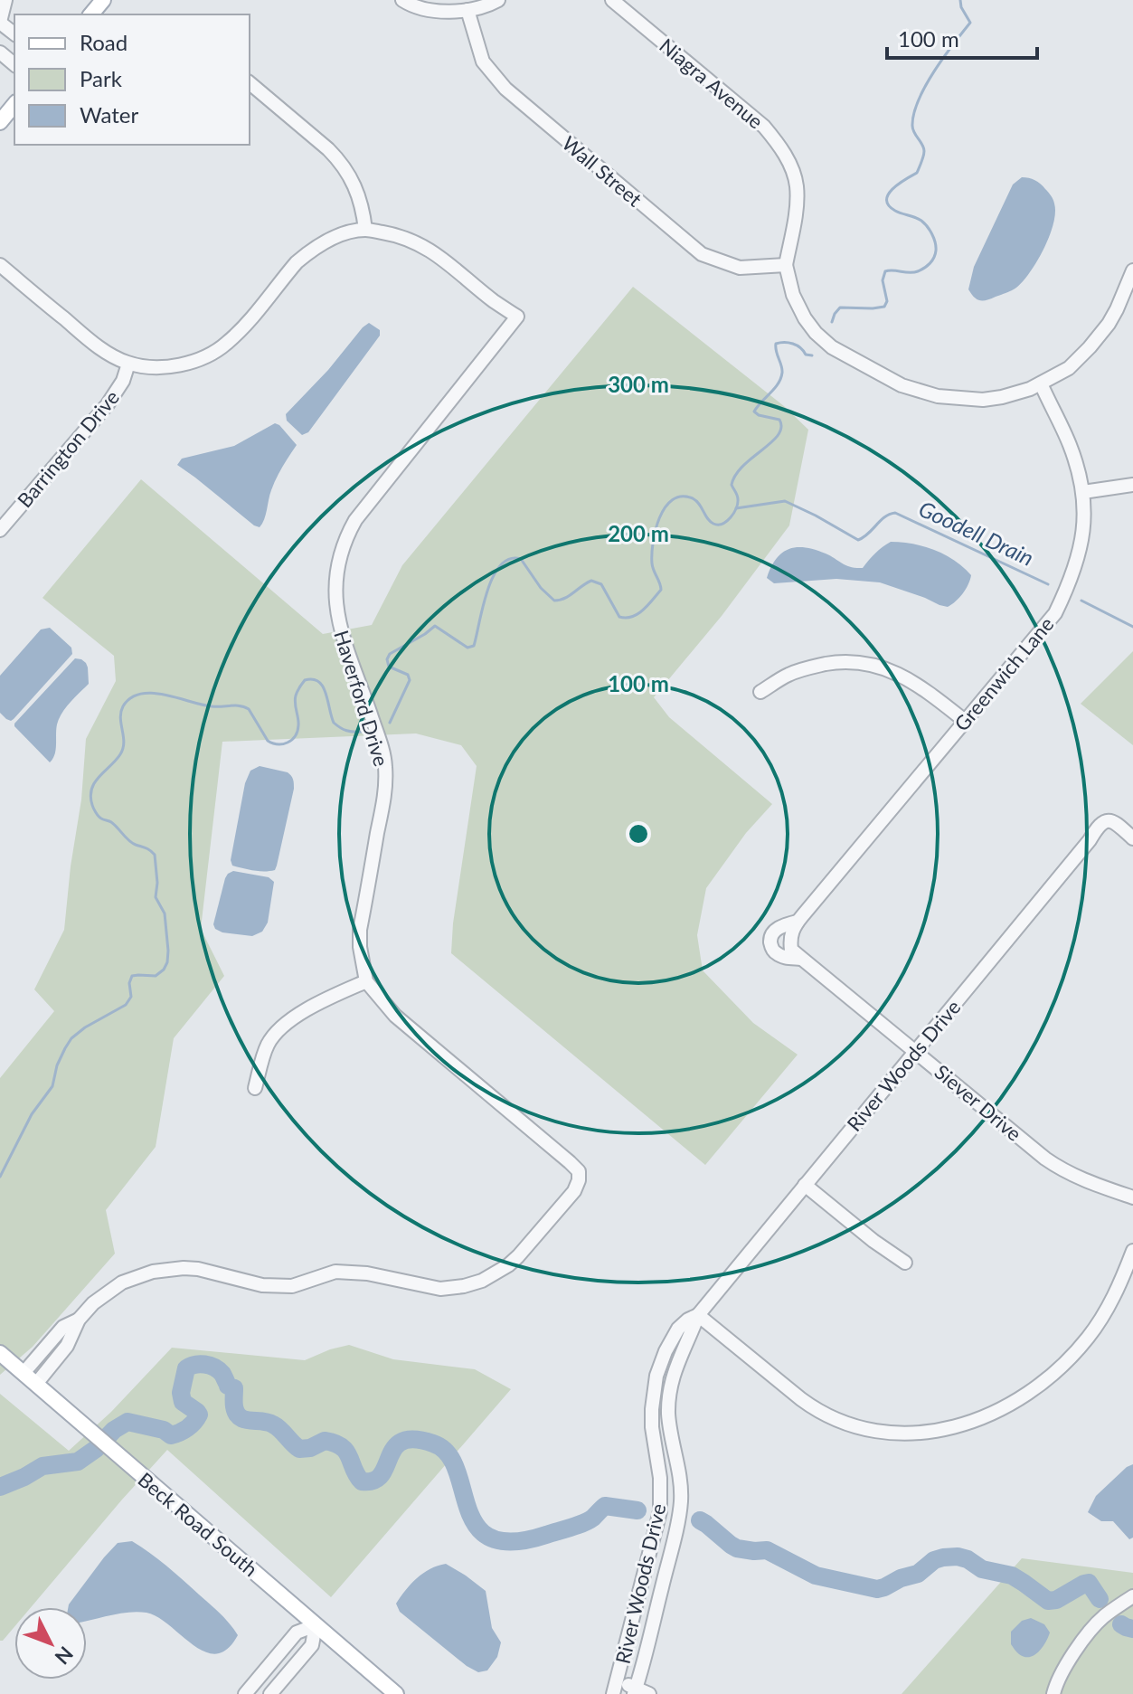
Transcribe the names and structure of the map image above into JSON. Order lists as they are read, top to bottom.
{
  "streets": {
    "main road": ["Beck Road South"],
    "street": [
      "Niagra Avenue",
      "Wall Street",
      "Barrington Drive",
      "Greenwich Lane",
      "Haverford Drive",
      "River Woods Drive",
      "Siever Drive"
    ]
  },
  "crossings": [
    ["Niagra Avenue", "Wall Street"],
    ["Greenwich Lane", "Siever Drive"],
    ["River Woods Drive", "Siever Drive"]
  ],
  "water": ["Goodell Drain"],
  "legend": ["Road", "Park", "Water"],
  "scale_bar": "100 m",
  "north": "bottom right",
  "rings": ["300 m", "200 m", "100 m"]
}
